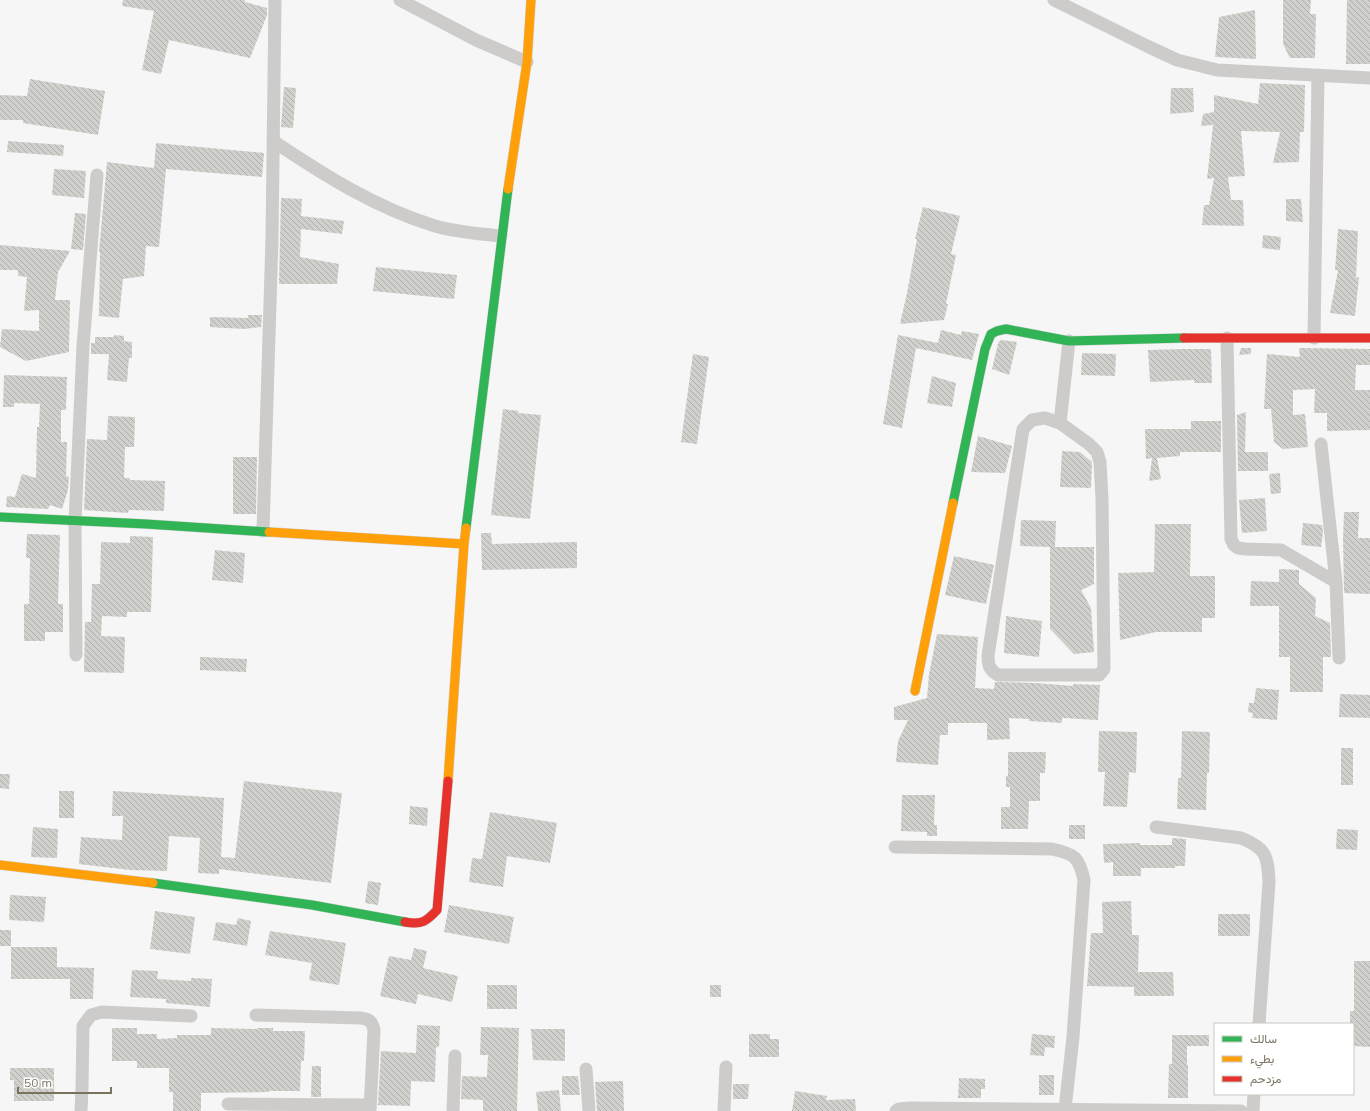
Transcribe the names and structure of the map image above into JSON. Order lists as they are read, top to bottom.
{
  "legend": ["سالك", "بطيء", "مزدحم"],
  "scale_bar": "50 m"
}
